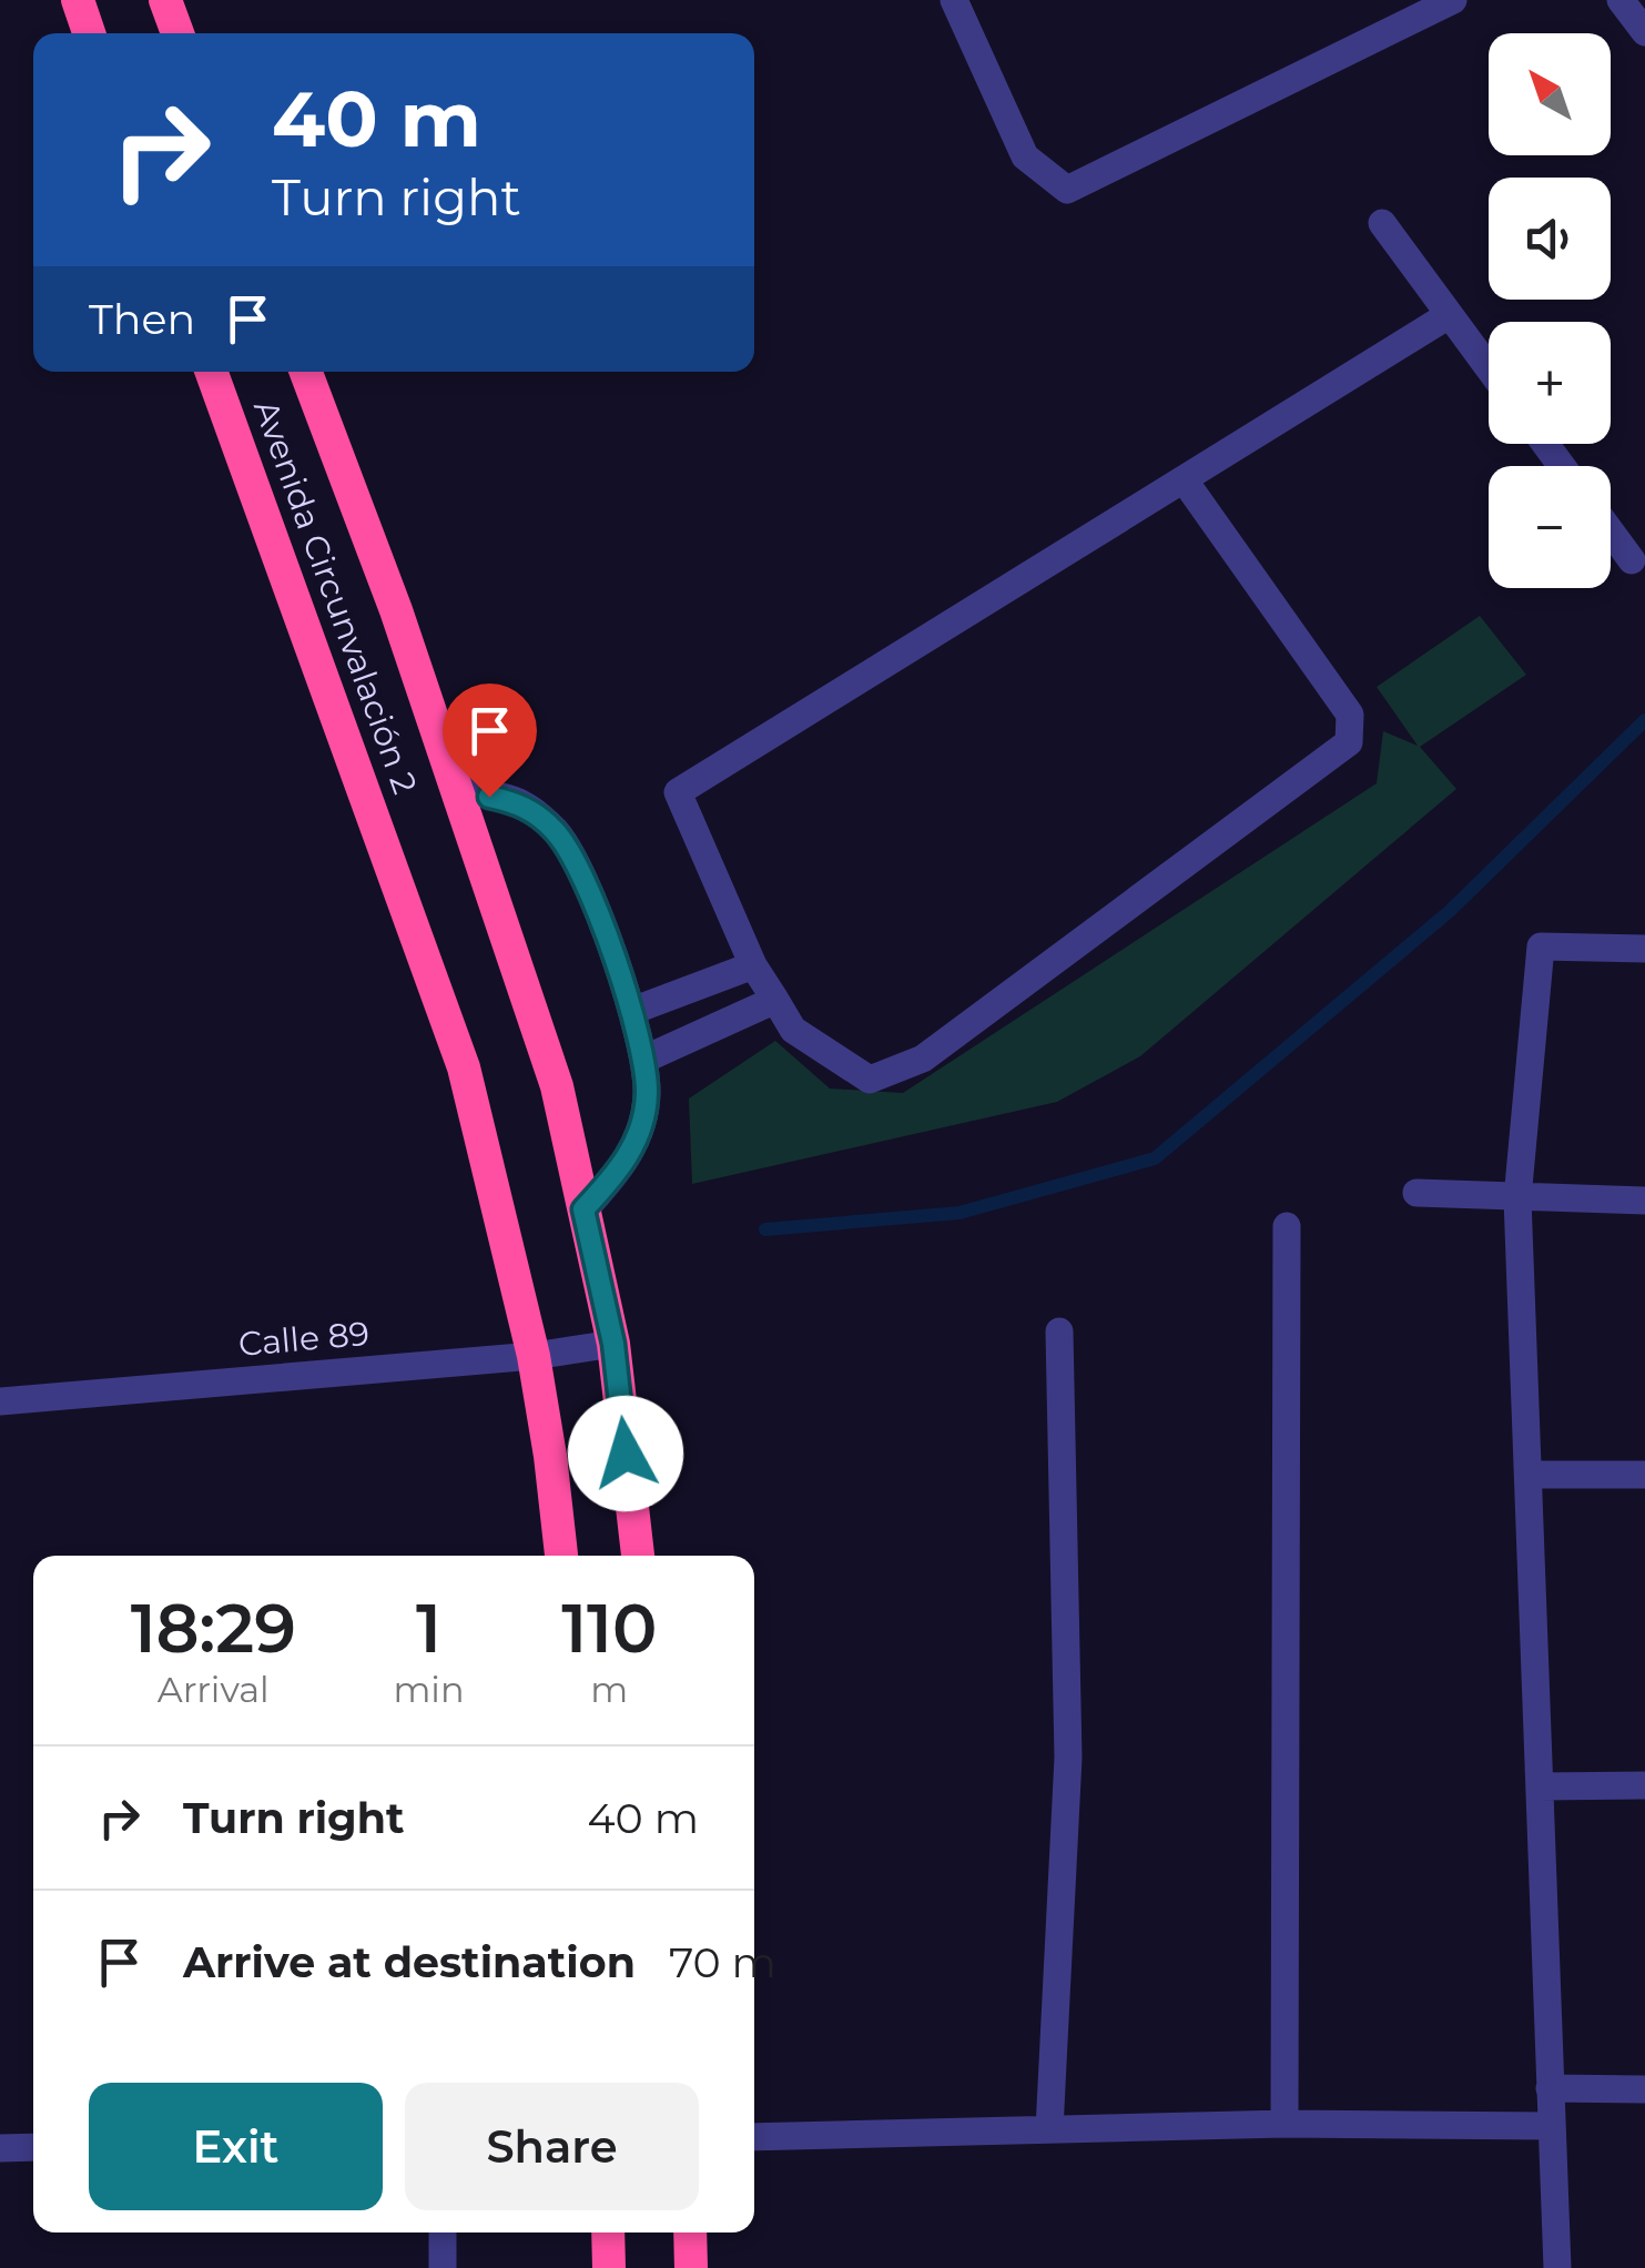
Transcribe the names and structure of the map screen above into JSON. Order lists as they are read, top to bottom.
{
  "streets": {
    "highway": ["Avenida Circunvalación 2"],
    "street": ["Calle 89"]
  },
  "crossings": [
    ["Avenida Circunvalación 2", "Calle 89"]
  ],
  "north": "top left",
  "page": {
    "map_buttons": ["+", "−"],
    "turn": ["40 m", "Turn right"],
    "then": "Then",
    "eta": [
      "18:29",
      "Arrival",
      "1",
      "min",
      "110",
      "m"
    ],
    "list": [
      {
        "name": "Turn right",
        "value": "40 m"
      },
      {
        "name": "Arrive at destination",
        "value": "70 m"
      }
    ],
    "buttons": ["Exit", "Share"]
  }
}
